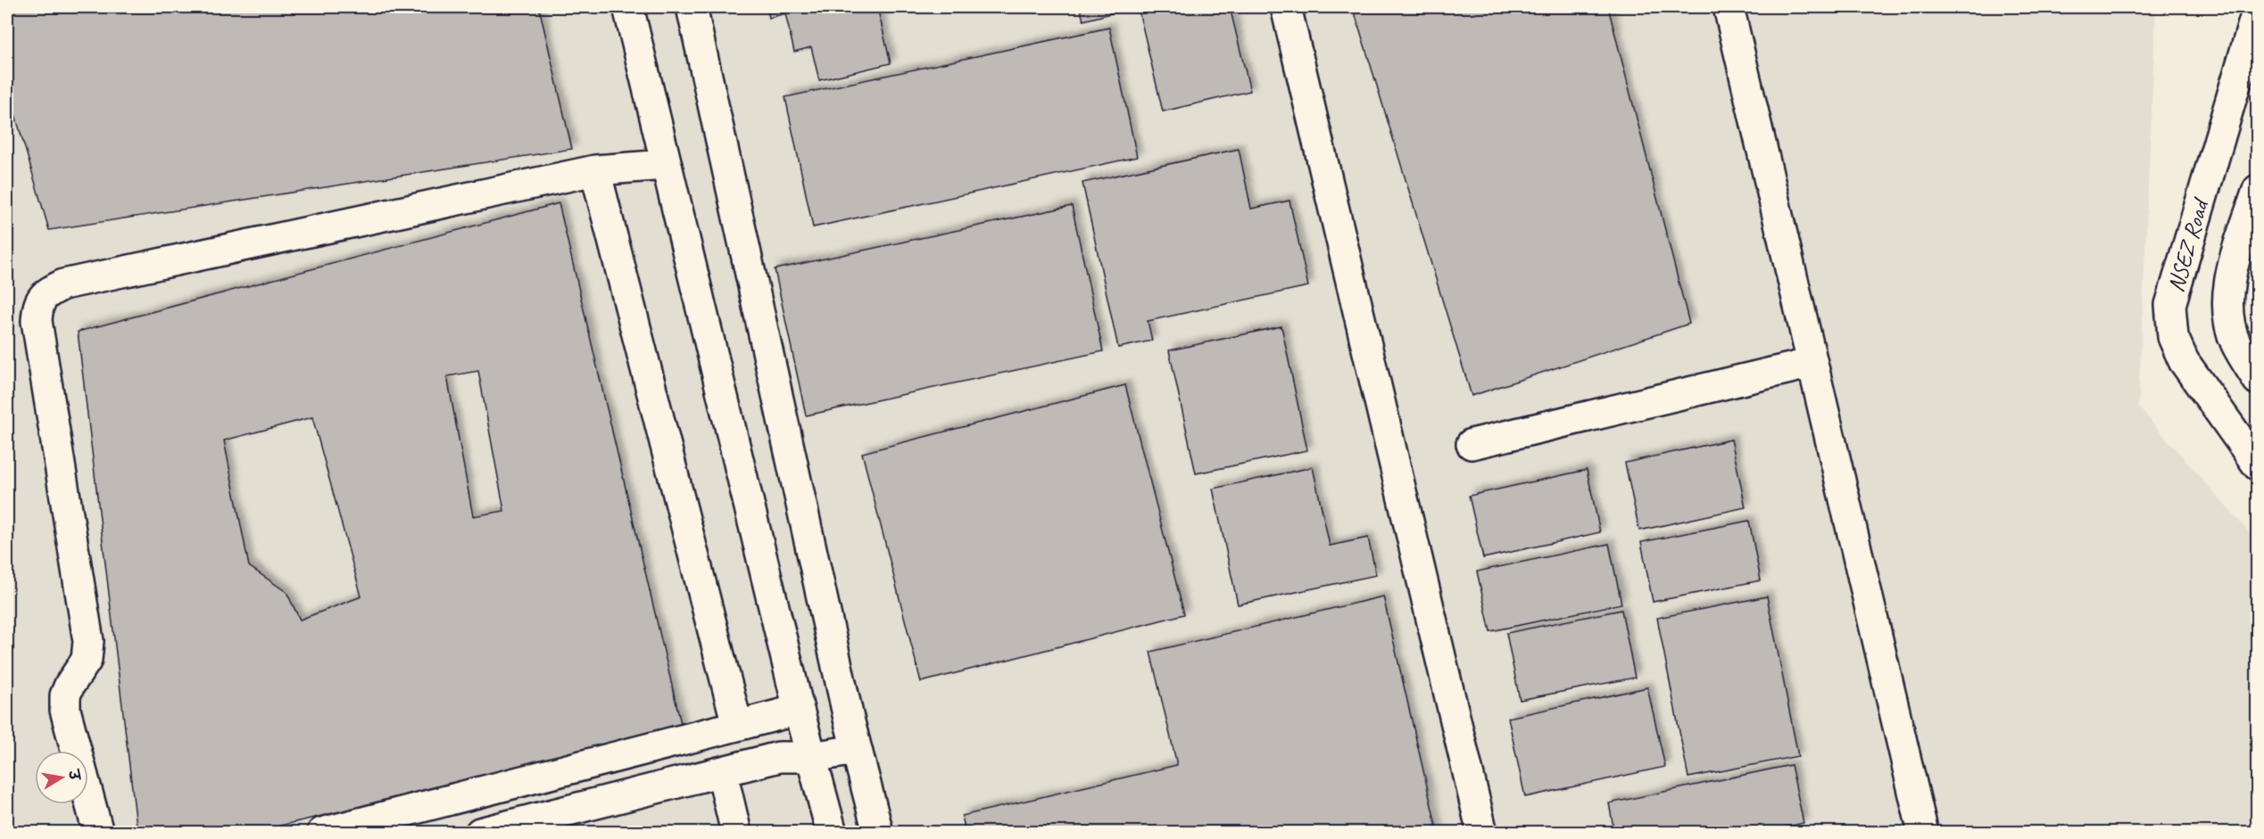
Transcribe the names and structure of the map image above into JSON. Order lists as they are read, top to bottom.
{
  "streets": {
    "street": ["NSEZ Road"]
  },
  "north": "right"
}
